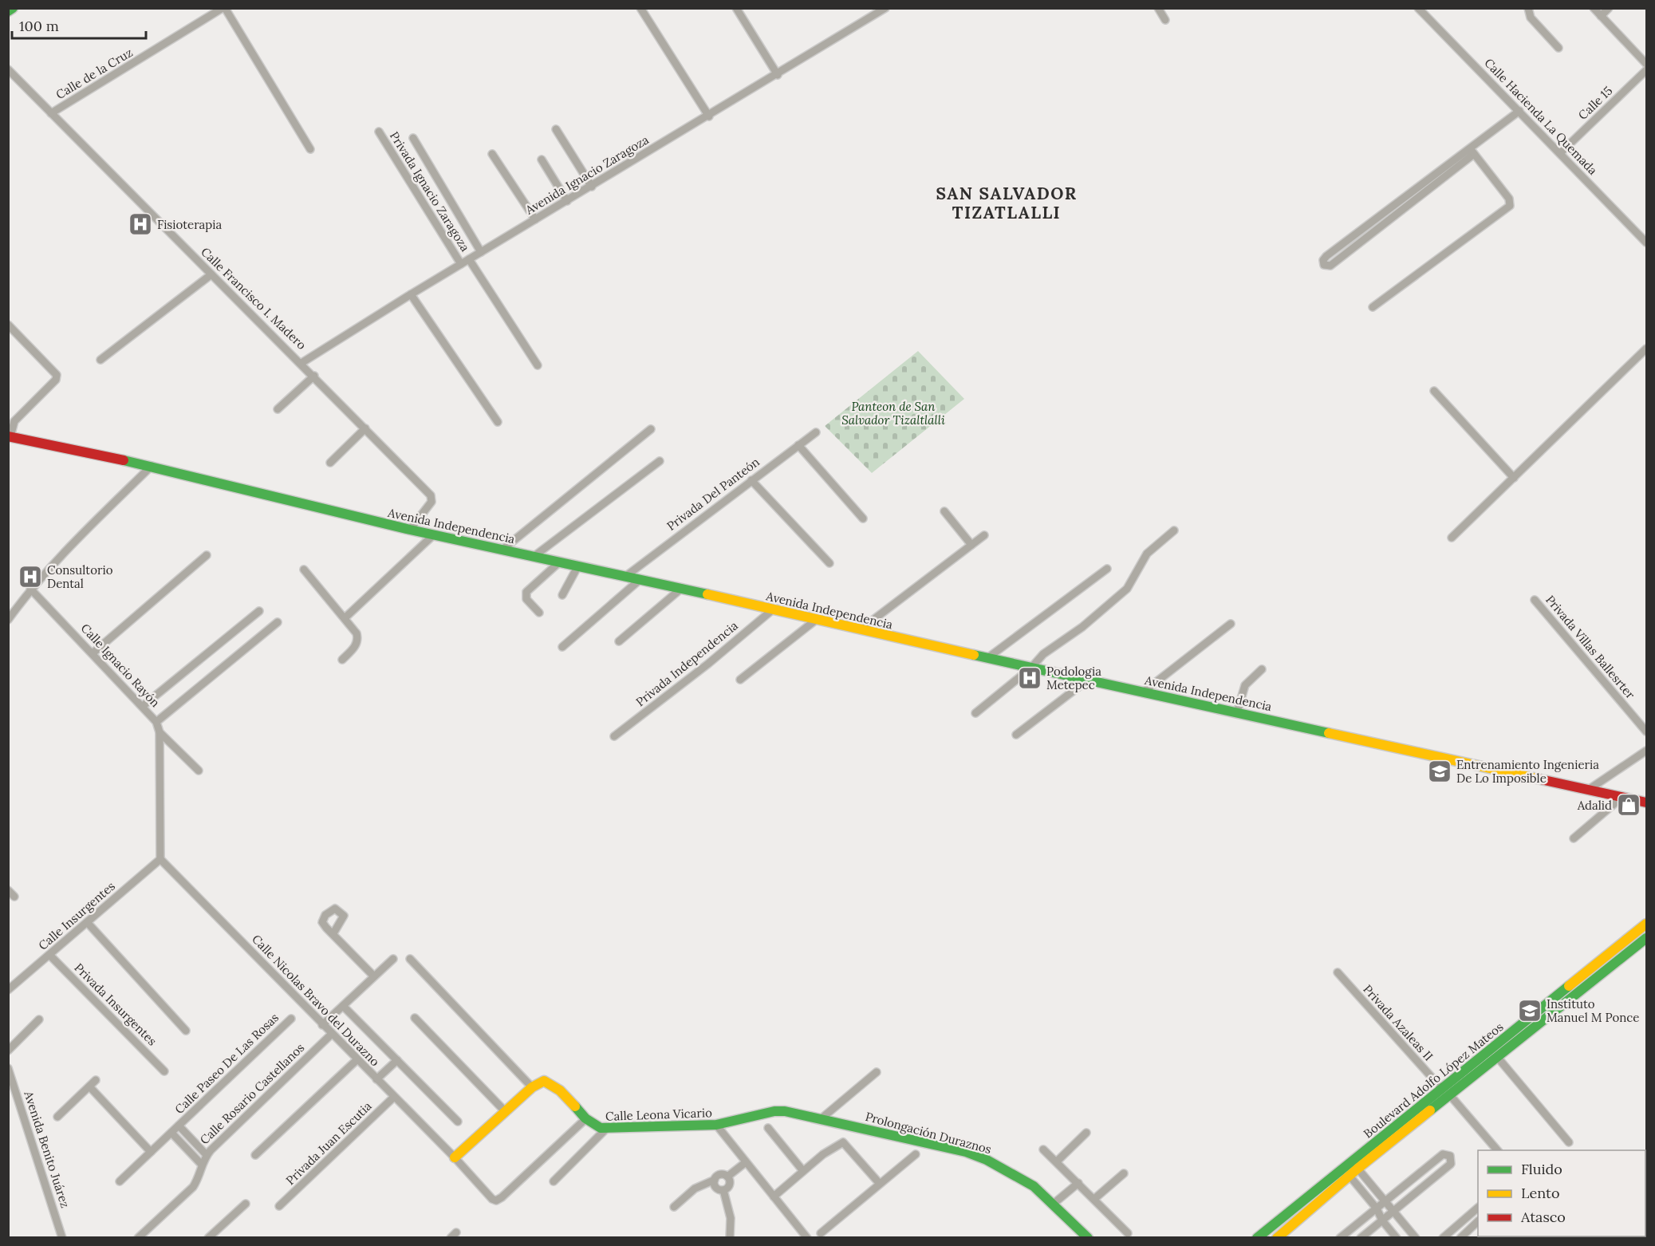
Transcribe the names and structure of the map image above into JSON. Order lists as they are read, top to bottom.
{
  "streets": {
    "street": [
      "Calle de la Cruz",
      "Calle 15",
      "Calle Hacienda La Quemada",
      "Avenida Ignacio Zaragoza",
      "Privada Ignacio Zaragoza",
      "Calle Francisco I. Madero",
      "Privada Del Panteón",
      "Avenida Independencia",
      "Privada Villas Ballesrter",
      "Privada Independencia",
      "Calle Ignacio Rayón",
      "Calle Insurgentes",
      "Calle Nicolas Bravo del Durazno",
      "Privada Insurgentes",
      "Privada Azaleas II",
      "Calle Paseo De Las Rosas",
      "Boulevard Adolfo López Mateos",
      "Calle Rosario Castellanos",
      "Calle Leona Vicario",
      "Prolongación Duraznos",
      "Privada Juan Escutia",
      "Avenida Benito Juárez"
    ]
  },
  "crossings": [
    ["Calle de la Cruz", "Calle Francisco I. Madero"],
    ["Calle 15", "Calle Hacienda La Quemada"],
    ["Avenida Ignacio Zaragoza", "Privada Ignacio Zaragoza"],
    ["Avenida Ignacio Zaragoza", "Calle Francisco I. Madero"],
    ["Calle Francisco I. Madero", "Avenida Independencia"],
    ["Privada Del Panteón", "Avenida Independencia"],
    ["Avenida Independencia", "Privada Independencia"],
    ["Calle Ignacio Rayón", "Calle Insurgentes"],
    ["Calle Ignacio Rayón", "Calle Nicolas Bravo del Durazno"],
    ["Calle Insurgentes", "Calle Nicolas Bravo del Durazno"],
    ["Calle Insurgentes", "Privada Insurgentes"],
    ["Calle Nicolas Bravo del Durazno", "Calle Rosario Castellanos"],
    ["Calle Nicolas Bravo del Durazno", "Calle Leona Vicario"],
    ["Calle Nicolas Bravo del Durazno", "Privada Juan Escutia"],
    ["Privada Azaleas II", "Boulevard Adolfo López Mateos"],
    ["Calle Leona Vicario", "Prolongación Duraznos"]
  ],
  "districts": ["SAN SALVADOR TIZATLALLI"],
  "parks": ["Panteon de San Salvador Tizaltlalli"],
  "places": {
    "hospital": ["Fisioterapia", "Consultorio Dental", "Podologia Metepec"],
    "school or university": ["Entrenamiento Ingenieria De Lo Imposible", "Instituto Manuel M Ponce"],
    "shop": ["Adalid"]
  },
  "legend": ["Fluido", "Lento", "Atasco"],
  "scale_bar": "100 m"
}
